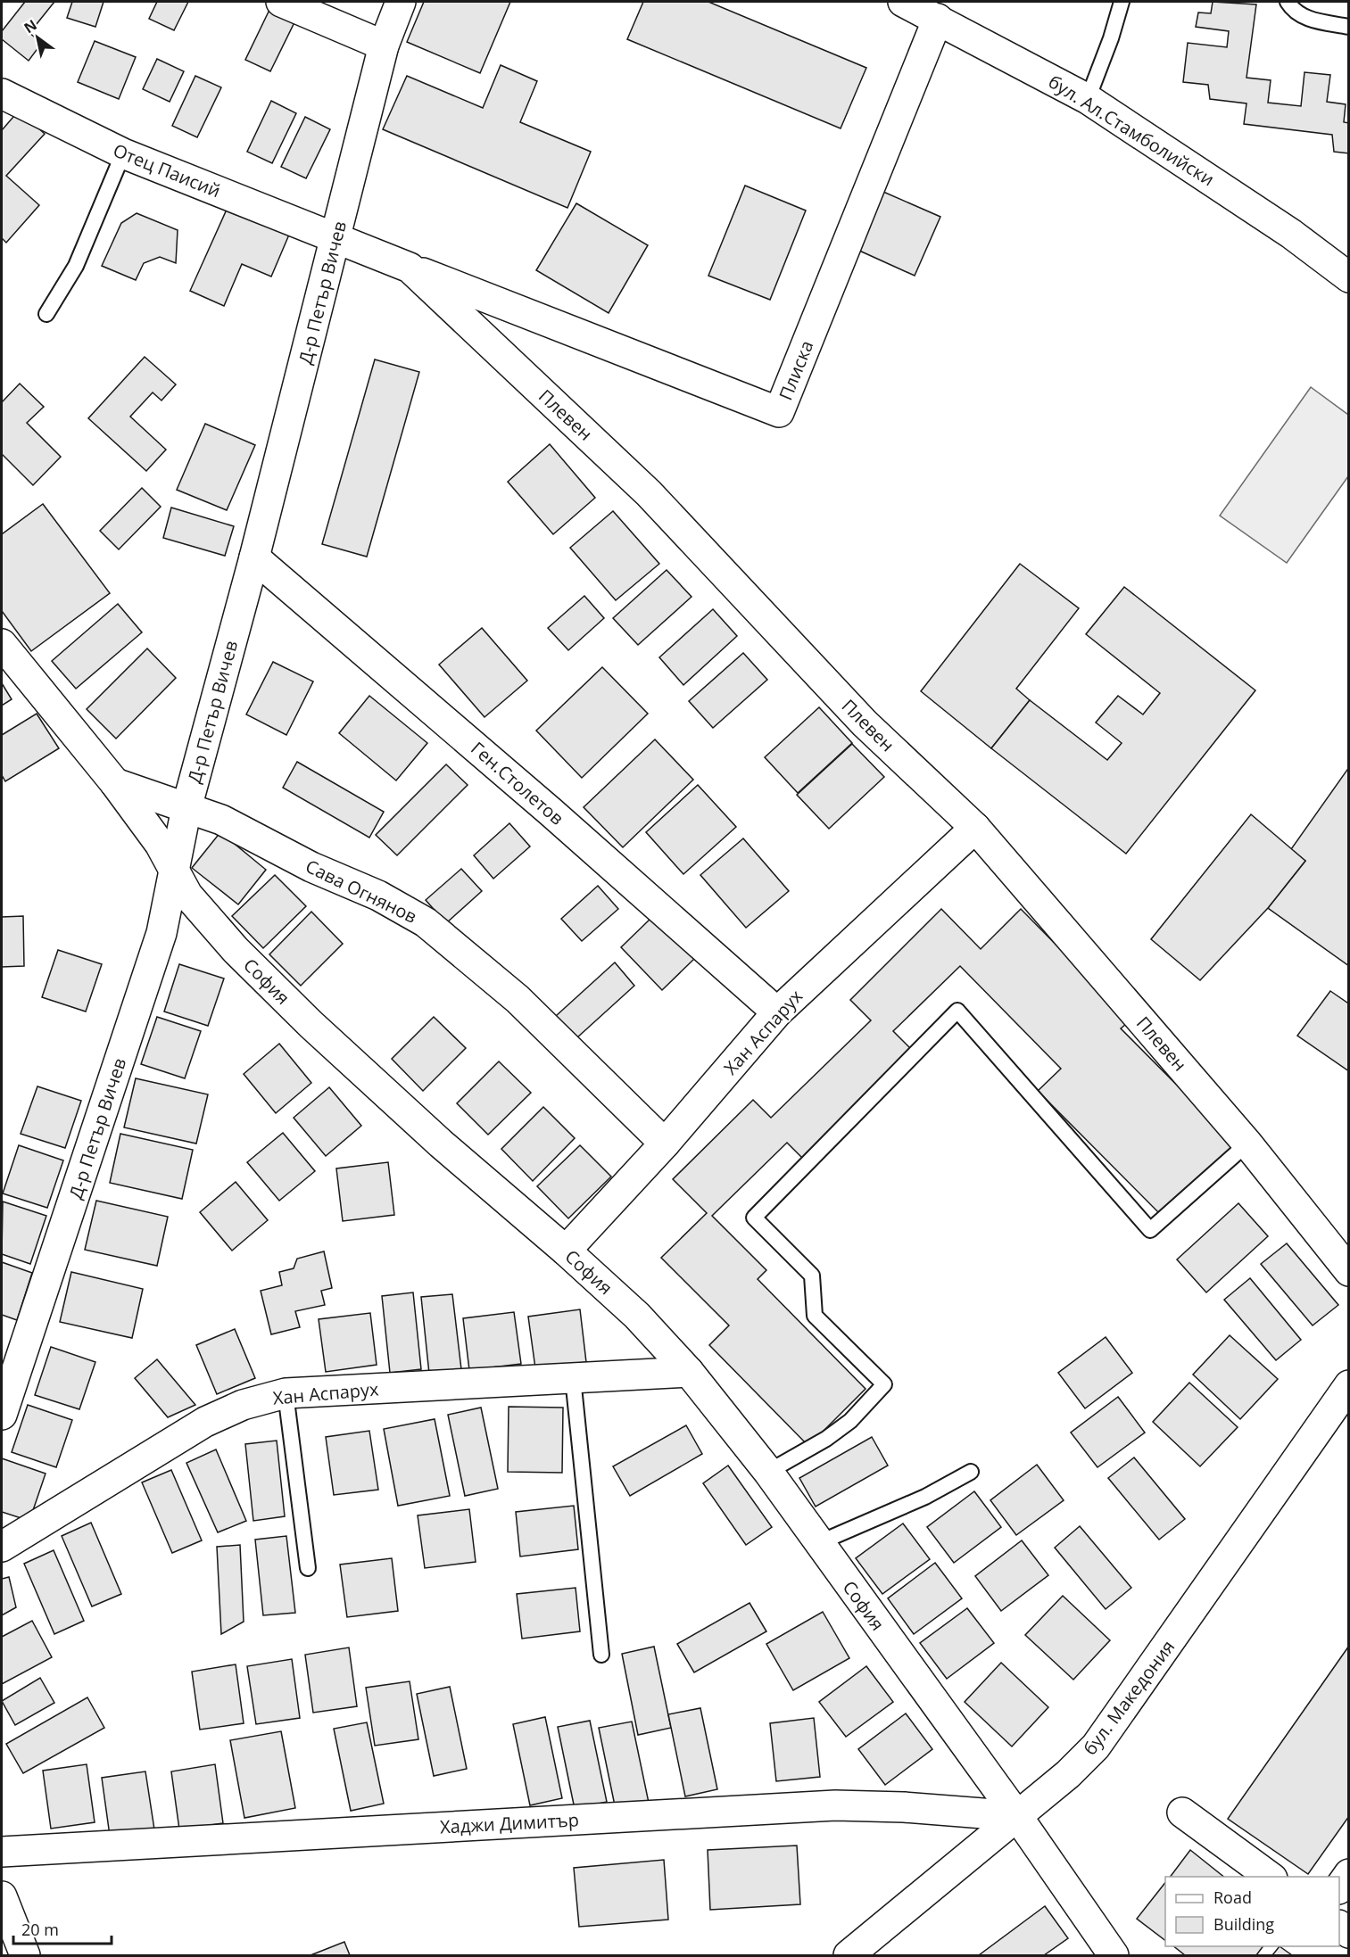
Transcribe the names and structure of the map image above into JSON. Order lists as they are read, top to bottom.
{
  "streets": {
    "street": [
      "бул. Ал.Стамболийски",
      "Отец Паисий",
      "Д-р Петър Вичев",
      "Плиска",
      "Плевен",
      "Ген.Столетов",
      "Сава Огнянов",
      "София",
      "Хан Аспарух",
      "бул. Македония",
      "Хаджи Димитър"
    ]
  },
  "crossings": [
    ["бул. Ал.Стамболийски", "Плиска"],
    ["Отец Паисий", "Д-р Петър Вичев"],
    ["Отец Паисий", "Плевен"],
    ["Д-р Петър Вичев", "Плевен"],
    ["Д-р Петър Вичев", "Ген.Столетов"],
    ["Д-р Петър Вичев", "Сава Огнянов"],
    ["Д-р Петър Вичев", "София"],
    ["Плиска", "Плевен"],
    ["Плевен", "Хан Аспарух"],
    ["Ген.Столетов", "Хан Аспарух"],
    ["Сава Огнянов", "София"],
    ["Сава Огнянов", "Хан Аспарух"],
    ["София", "Хан Аспарух"],
    ["София", "бул. Македония"],
    ["София", "Хаджи Димитър"],
    ["бул. Македония", "Хаджи Димитър"]
  ],
  "legend": ["Road", "Building"],
  "scale_bar": "20 m",
  "north": "top left"
}
